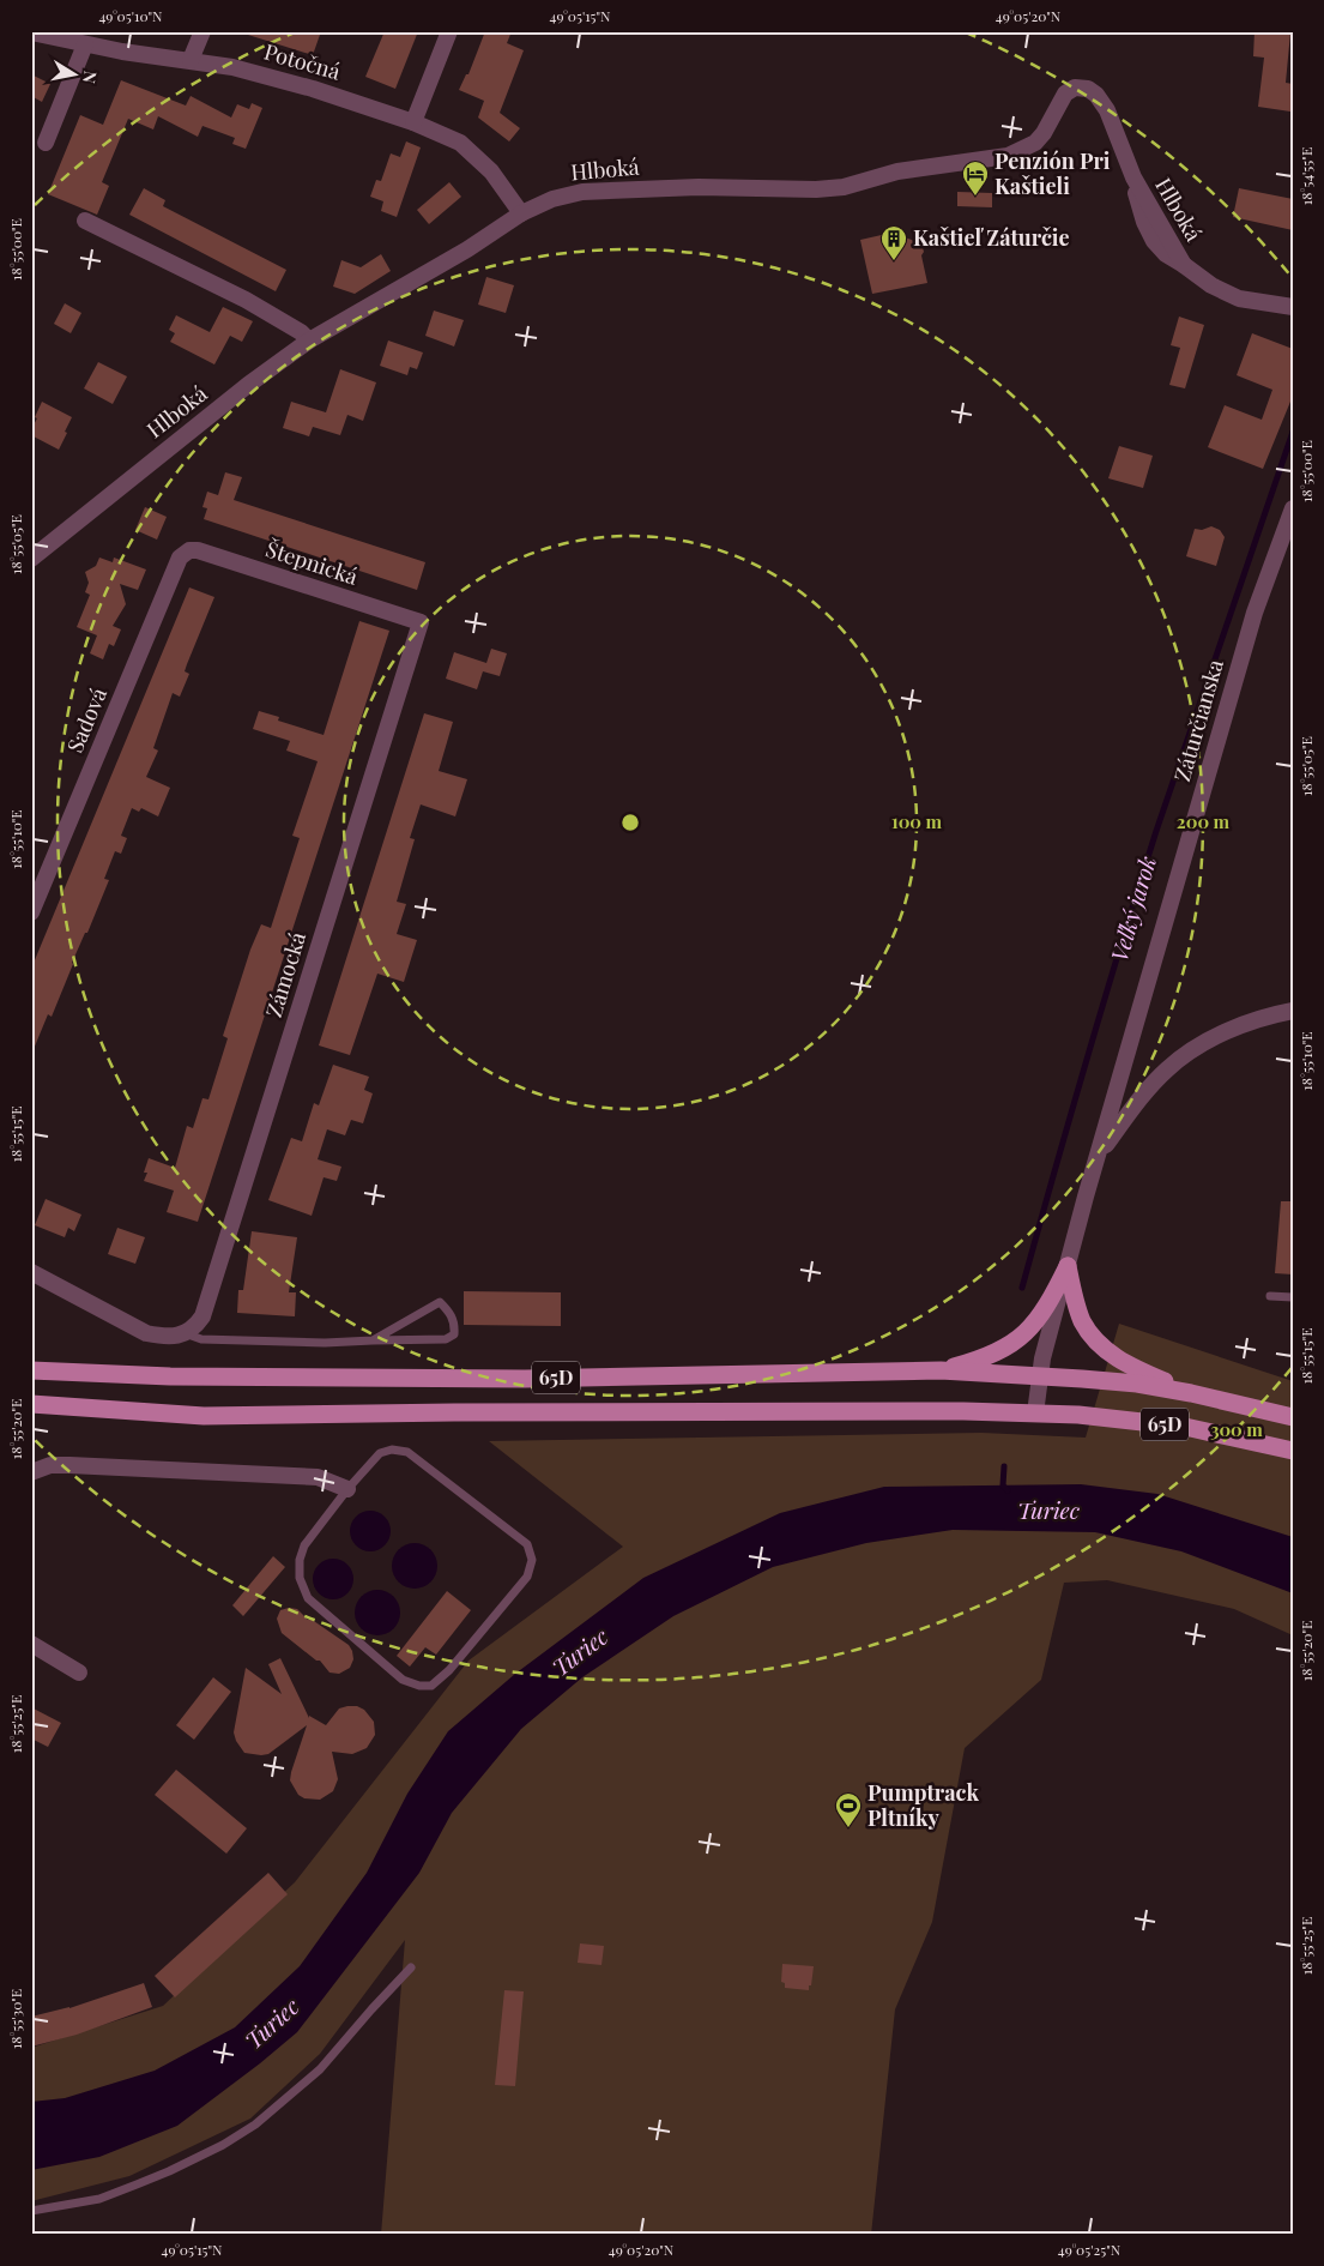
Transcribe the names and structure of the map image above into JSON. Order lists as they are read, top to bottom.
{
  "streets": {
    "main road": ["65D"],
    "street": [
      "Potočná",
      "Hlboká",
      "Štepnická",
      "Sadová",
      "Záturčianska",
      "Zámocká"
    ]
  },
  "crossings": [
    ["Potočná", "Hlboká"],
    ["Štepnická", "Sadová"],
    ["Štepnická", "Zámocká"],
    ["Záturčianska", "65D"]
  ],
  "water": ["Veľký jarok", "Turiec"],
  "places": {
    "hotel": ["Penzión Pri Kaštieli"],
    "building": ["Kaštieľ Záturčie"],
    "sports": ["Pumptrack Pltníky"]
  },
  "north": "right",
  "coordinates": [
    "49°05'10\"N",
    "49°05'15\"N",
    "49°05'20\"N",
    "18°54'55\"E",
    "18°55'00\"E",
    "18°55'05\"E",
    "18°55'10\"E",
    "18°55'15\"E",
    "18°55'20\"E",
    "18°55'25\"E",
    "18°55'30\"E",
    "49°05'25\"N"
  ],
  "rings": ["100 m", "200 m", "300 m"]
}
